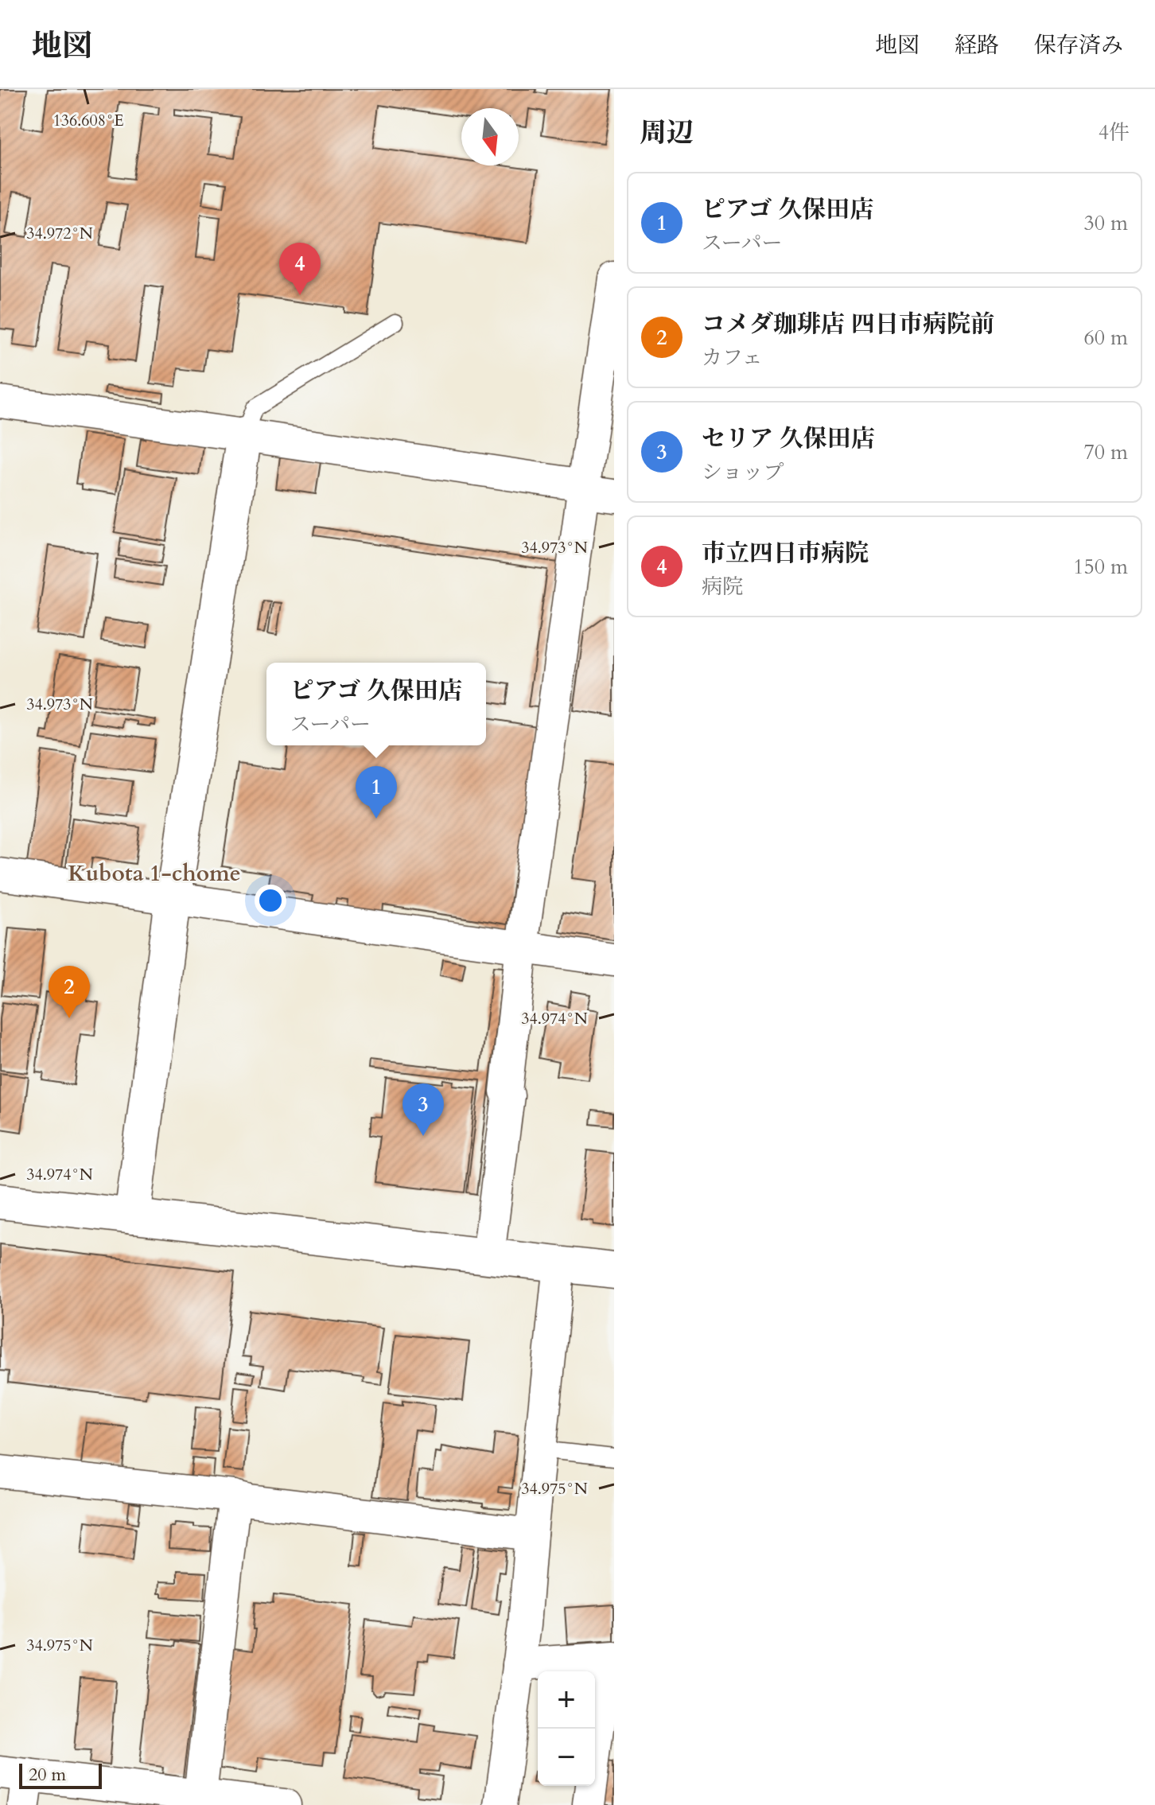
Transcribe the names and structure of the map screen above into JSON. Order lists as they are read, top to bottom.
{
  "districts": ["Kubota 1-chome"],
  "scale_bar": "20 m",
  "north": "bottom",
  "page": {
    "header": "地図",
    "nav": ["地図", "経路", "保存済み"],
    "heading": ["周辺", "4件"],
    "list": [
      {
        "mark": "1",
        "name": "ピアゴ 久保田店",
        "note": "スーパー",
        "value": "30 m"
      },
      {
        "mark": "2",
        "name": "コメダ珈琲店 四日市病院前",
        "note": "カフェ",
        "value": "60 m"
      },
      {
        "mark": "3",
        "name": "セリア 久保田店",
        "note": "ショップ",
        "value": "70 m"
      },
      {
        "mark": "4",
        "name": "市立四日市病院",
        "note": "病院",
        "value": "150 m"
      }
    ],
    "pins": [
      "4",
      "1",
      "2",
      "3"
    ],
    "popup": ["ピアゴ 久保田店", "スーパー"],
    "map_buttons": ["+", "−"],
    "scale": "20 m"
  },
  "coordinates": [
    "136.608°E",
    "34.972°N",
    "34.973°N",
    "34.974°N",
    "34.975°N"
  ]
}
